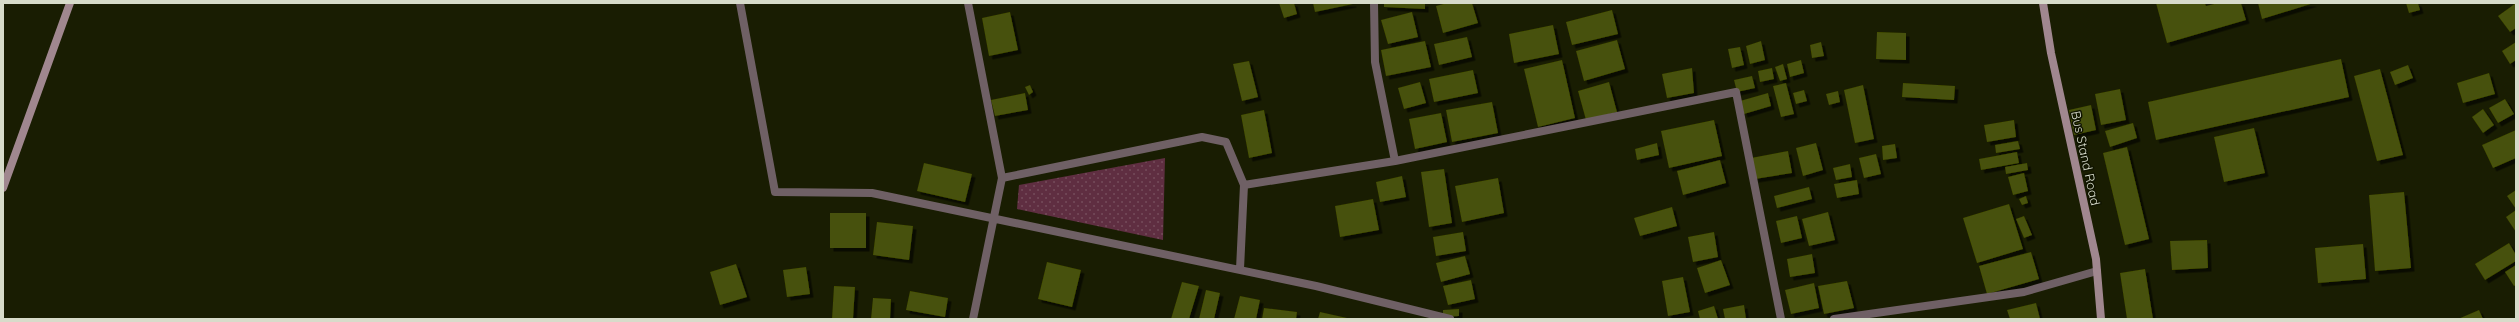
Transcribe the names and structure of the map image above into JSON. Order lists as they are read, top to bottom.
{
  "streets": {
    "main road": ["Bus Stand Road"]
  }
}
